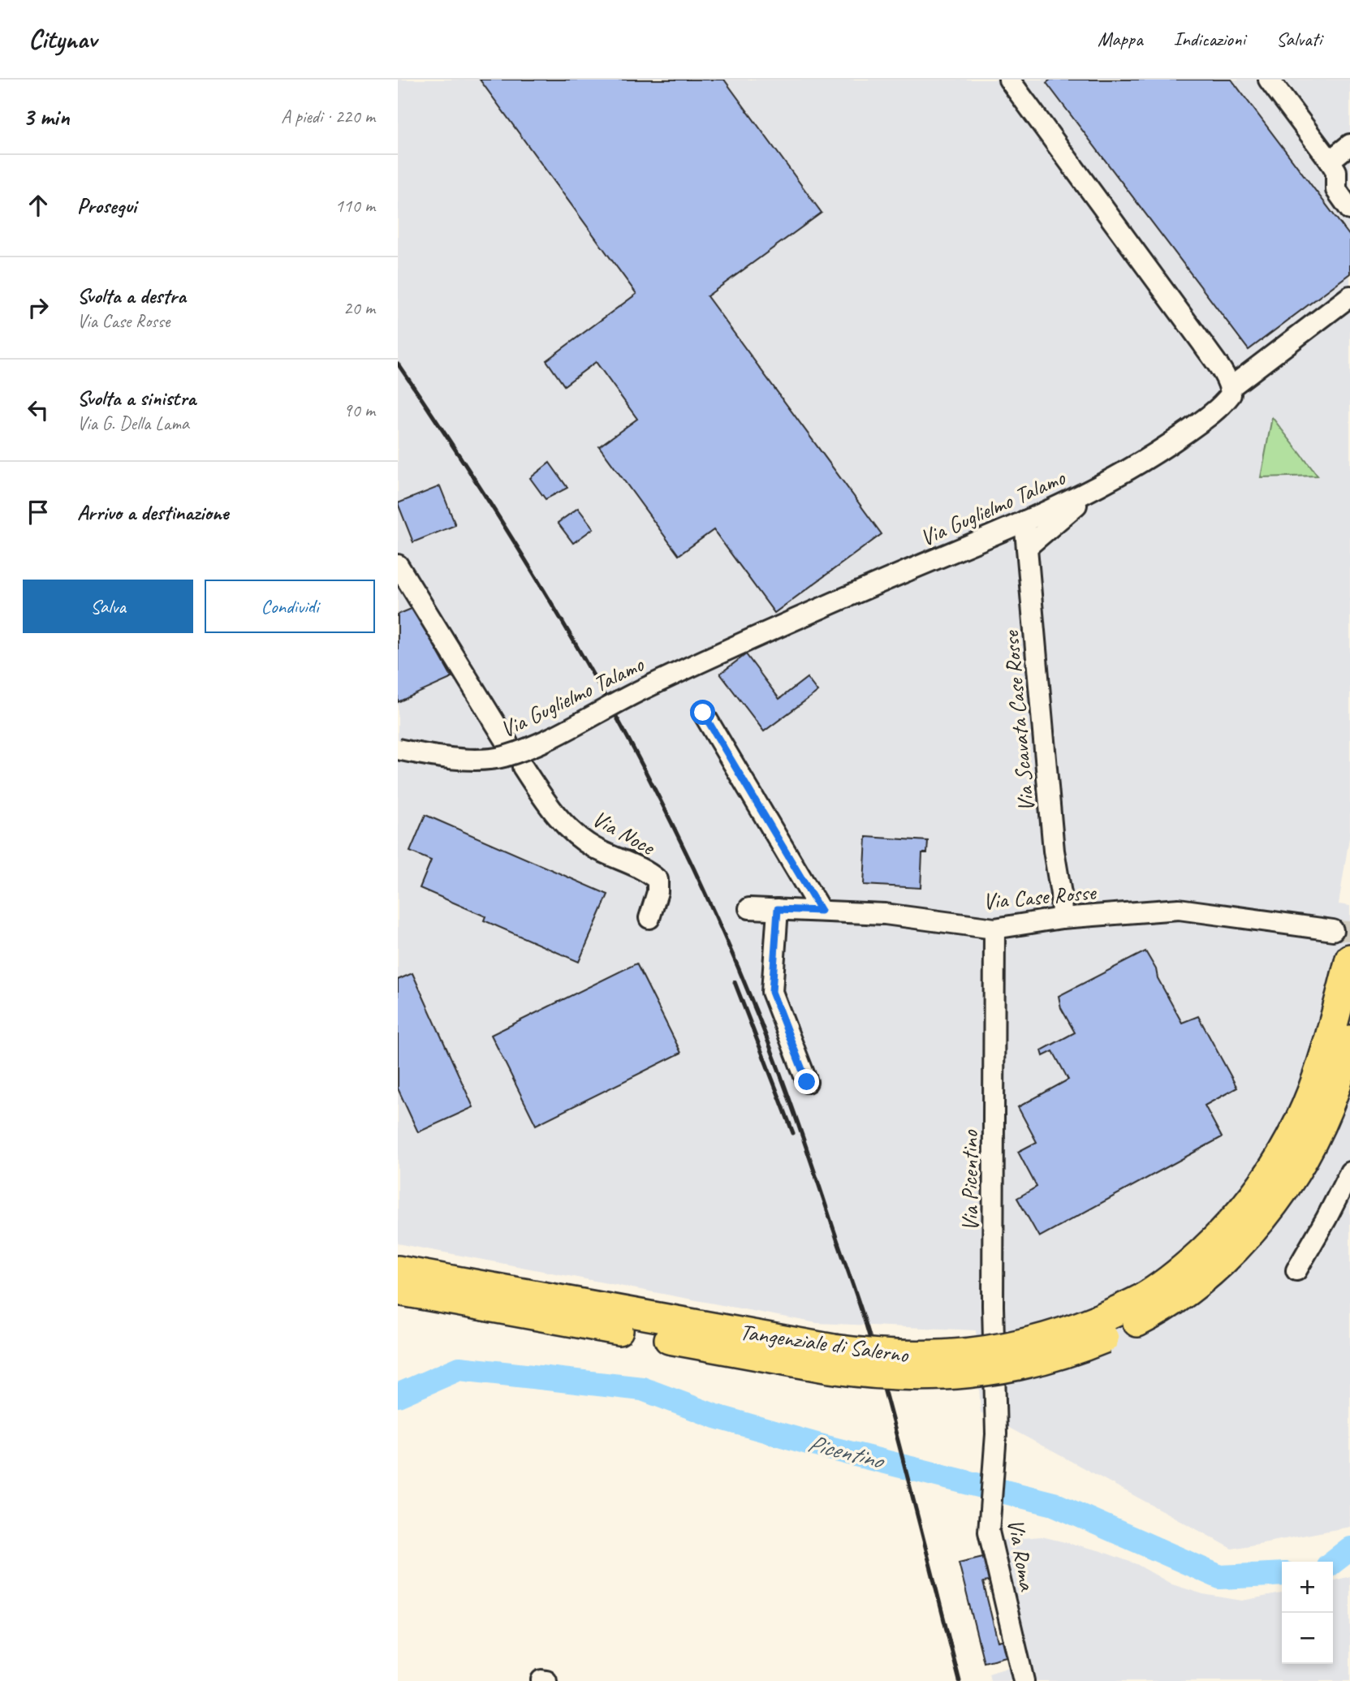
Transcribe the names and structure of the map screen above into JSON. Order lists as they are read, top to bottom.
{
  "streets": {
    "highway": ["Tangenziale di Salerno"],
    "street": [
      "Via Guglielmo Talamo",
      "Via Scavata Case Rosse",
      "Via Noce",
      "Via Case Rosse",
      "Via Picentino",
      "Via Roma"
    ]
  },
  "crossings": [
    ["Via Guglielmo Talamo", "Via Scavata Case Rosse"],
    ["Via Scavata Case Rosse", "Via Case Rosse"],
    ["Via Case Rosse", "Via Picentino"],
    ["Via Picentino", "Via Roma"]
  ],
  "water": ["Picentino"],
  "page": {
    "header": "Citynav",
    "nav": ["Mappa", "Indicazioni", "Salvati"],
    "heading": ["3 min", "A piedi · 220 m"],
    "list": [
      ["Prosegui", "110 m"],
      ["Svolta a destra", "Via Case Rosse", "20 m"],
      ["Svolta a sinistra", "Via G. Della Lama", "90 m"],
      "Arrivo a destinazione"
    ],
    "buttons": ["Salva", "Condividi"],
    "map_buttons": ["+", "−"]
  }
}
